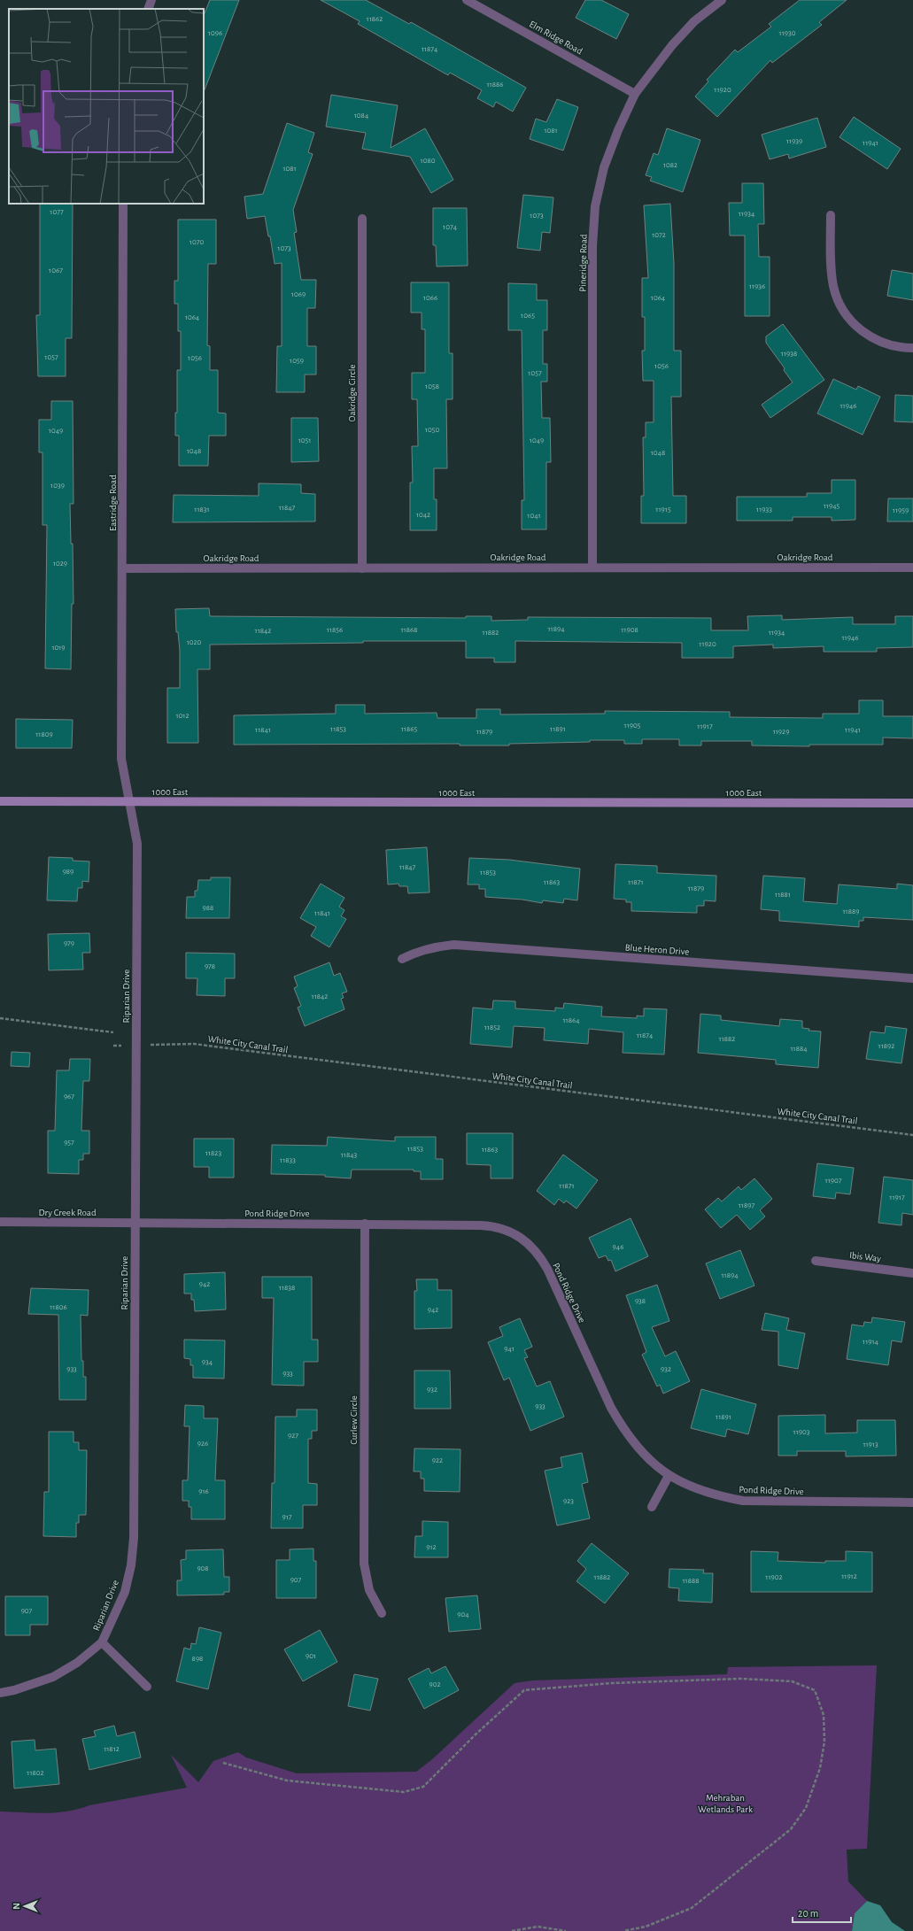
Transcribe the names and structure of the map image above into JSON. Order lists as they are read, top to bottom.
{
  "streets": {
    "street": [
      "Elm Ridge Road",
      "Pineridge Road",
      "Oakridge Circle",
      "Eastridge Road",
      "Oakridge Road",
      "1000 East",
      "Blue Heron Drive",
      "Riparian Drive",
      "Dry Creek Road",
      "Pond Ridge Drive",
      "Ibis Way",
      "Curlew Circle"
    ],
    "path": ["White City Canal Trail"]
  },
  "crossings": [
    ["Elm Ridge Road", "Pineridge Road"],
    ["Pineridge Road", "Oakridge Road"],
    ["Oakridge Circle", "Oakridge Road"],
    ["Eastridge Road", "Oakridge Road"],
    ["Eastridge Road", "1000 East"],
    ["Eastridge Road", "Riparian Drive"],
    ["1000 East", "Riparian Drive"],
    ["Riparian Drive", "Dry Creek Road"],
    ["Riparian Drive", "Pond Ridge Drive"],
    ["Dry Creek Road", "Pond Ridge Drive"],
    ["Pond Ridge Drive", "Curlew Circle"]
  ],
  "parks": ["Mehraban Wetlands Park"],
  "house_numbers": [
    "11862",
    "1096",
    "11930",
    "11874",
    "11886",
    "11920",
    "1084",
    "1081",
    "11939",
    "11941",
    "1080",
    "1082",
    "1081",
    "1077",
    "11934",
    "1073",
    "1074",
    "1072",
    "1070",
    "1073",
    "1067",
    "11936",
    "1069",
    "1066",
    "1064",
    "1065",
    "1064",
    "11938",
    "1057",
    "1056",
    "1059",
    "1056",
    "1057",
    "1058",
    "11946",
    "1050",
    "1049",
    "1051",
    "1049",
    "1048",
    "1048",
    "1039",
    "11945",
    "11847",
    "11831",
    "11915",
    "11933",
    "11959",
    "1042",
    "1041",
    "1029",
    "11894",
    "11856",
    "11868",
    "11908",
    "11842",
    "11882",
    "11934",
    "11946",
    "1020",
    "11920",
    "1019",
    "1012",
    "11905",
    "11917",
    "11853",
    "11865",
    "11891",
    "11841",
    "11941",
    "11879",
    "11929",
    "11809",
    "11847",
    "989",
    "11853",
    "11863",
    "11871",
    "11879",
    "11881",
    "988",
    "11889",
    "11841",
    "979",
    "978",
    "11842",
    "11864",
    "11852",
    "11874",
    "11882",
    "11892",
    "11884",
    "967",
    "957",
    "11853",
    "11863",
    "11823",
    "11843",
    "11833",
    "11907",
    "11871",
    "11917",
    "11897",
    "946",
    "11894",
    "942",
    "11838",
    "938",
    "11806",
    "942",
    "11914",
    "941",
    "934",
    "933",
    "932",
    "933",
    "932",
    "933",
    "11891",
    "11903",
    "927",
    "926",
    "11913",
    "922",
    "916",
    "923",
    "917",
    "912",
    "908",
    "11912",
    "11882",
    "11902",
    "907",
    "11888",
    "907",
    "904",
    "901",
    "898",
    "902",
    "11812",
    "11802"
  ],
  "scale_bar": "20 m",
  "north": "left"
}
